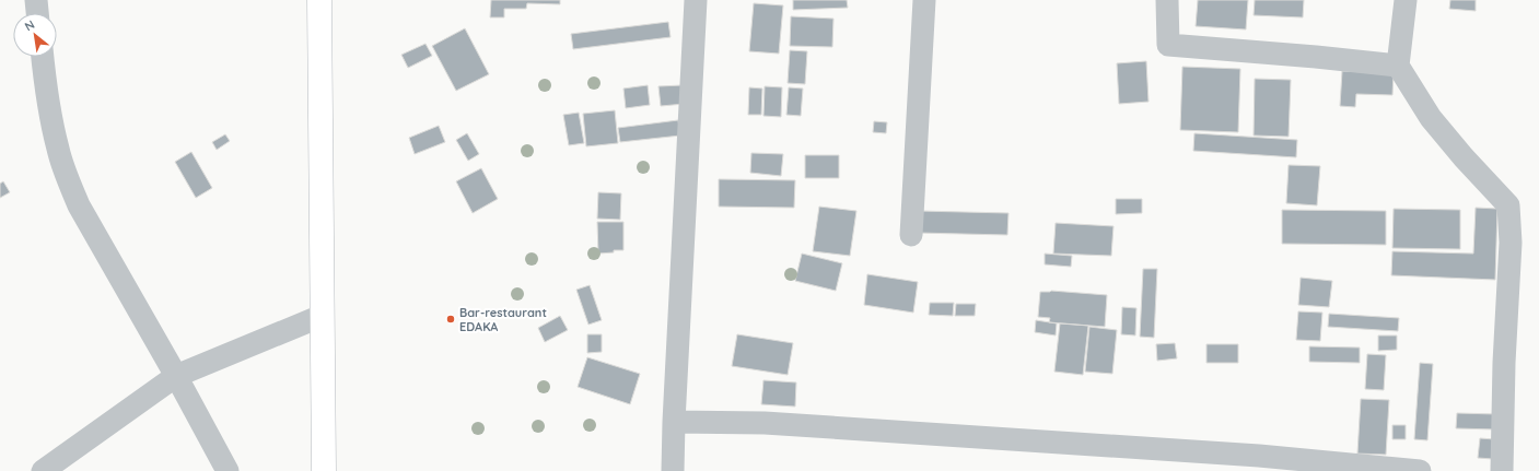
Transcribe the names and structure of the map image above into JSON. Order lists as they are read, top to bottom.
{
  "places": ["Bar-restaurant EDAKA"],
  "north": "top left"
}
